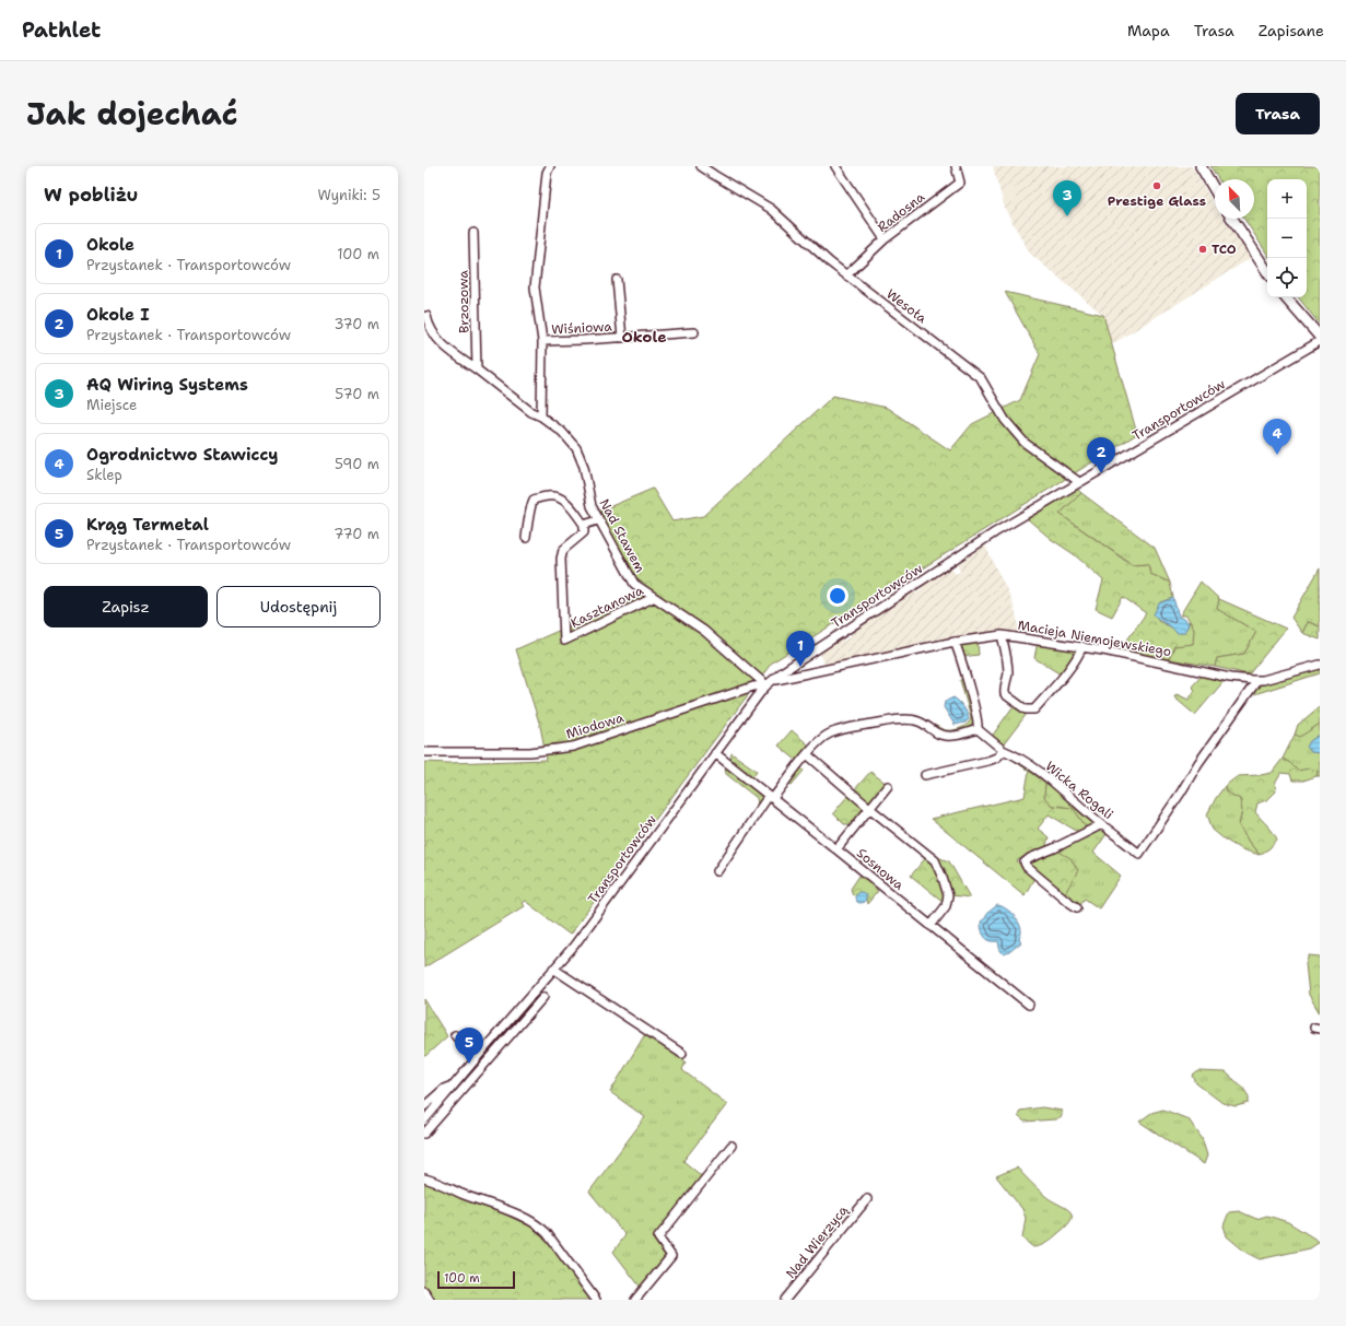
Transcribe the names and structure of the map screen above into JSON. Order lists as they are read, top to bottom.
{
  "streets": {
    "street": [
      "Radosna",
      "Brzozowa",
      "Wesoła",
      "Wiśniowa",
      "Transportowców",
      "Nad Stawem",
      "Kasztanowa",
      "Macieja Niemojewskiego",
      "Miodowa",
      "Wicka Rogali",
      "Sosnowa",
      "Nad Wierzycą"
    ]
  },
  "crossings": [
    ["Radosna", "Wesoła"],
    ["Brzozowa", "Nad Stawem"],
    ["Wesoła", "Transportowców"],
    ["Transportowców", "Nad Stawem"],
    ["Transportowców", "Macieja Niemojewskiego"],
    ["Transportowców", "Miodowa"],
    ["Transportowców", "Sosnowa"],
    ["Nad Stawem", "Kasztanowa"],
    ["Nad Stawem", "Macieja Niemojewskiego"],
    ["Nad Stawem", "Miodowa"],
    ["Macieja Niemojewskiego", "Miodowa"],
    ["Macieja Niemojewskiego", "Wicka Rogali"]
  ],
  "districts": ["Okole"],
  "places": ["Prestige Glass", "TCO"],
  "scale_bar": "100 m",
  "north": "top left",
  "page": {
    "header": "Pathlet",
    "nav": ["Mapa", "Trasa", "Zapisane"],
    "title": "Jak dojechać",
    "buttons": [
      "Trasa",
      ["Zapisz", "Udostępnij"]
    ],
    "heading": ["W pobliżu", "Wyniki: 5"],
    "map_buttons": ["+", "−"],
    "pins": [
      "3",
      "4",
      "2",
      "1",
      "5"
    ],
    "list": [
      {
        "mark": "1",
        "name": "Okole",
        "note": "Przystanek · Transportowców",
        "value": "100 m"
      },
      {
        "mark": "2",
        "name": "Okole I",
        "note": "Przystanek · Transportowców",
        "value": "370 m"
      },
      {
        "mark": "3",
        "name": "AQ Wiring Systems",
        "note": "Miejsce",
        "value": "570 m"
      },
      {
        "mark": "4",
        "name": "Ogrodnictwo Stawiccy",
        "note": "Sklep",
        "value": "590 m"
      },
      {
        "mark": "5",
        "name": "Krąg Termetal",
        "note": "Przystanek · Transportowców",
        "value": "770 m"
      }
    ],
    "scale": "100 m"
  }
}
